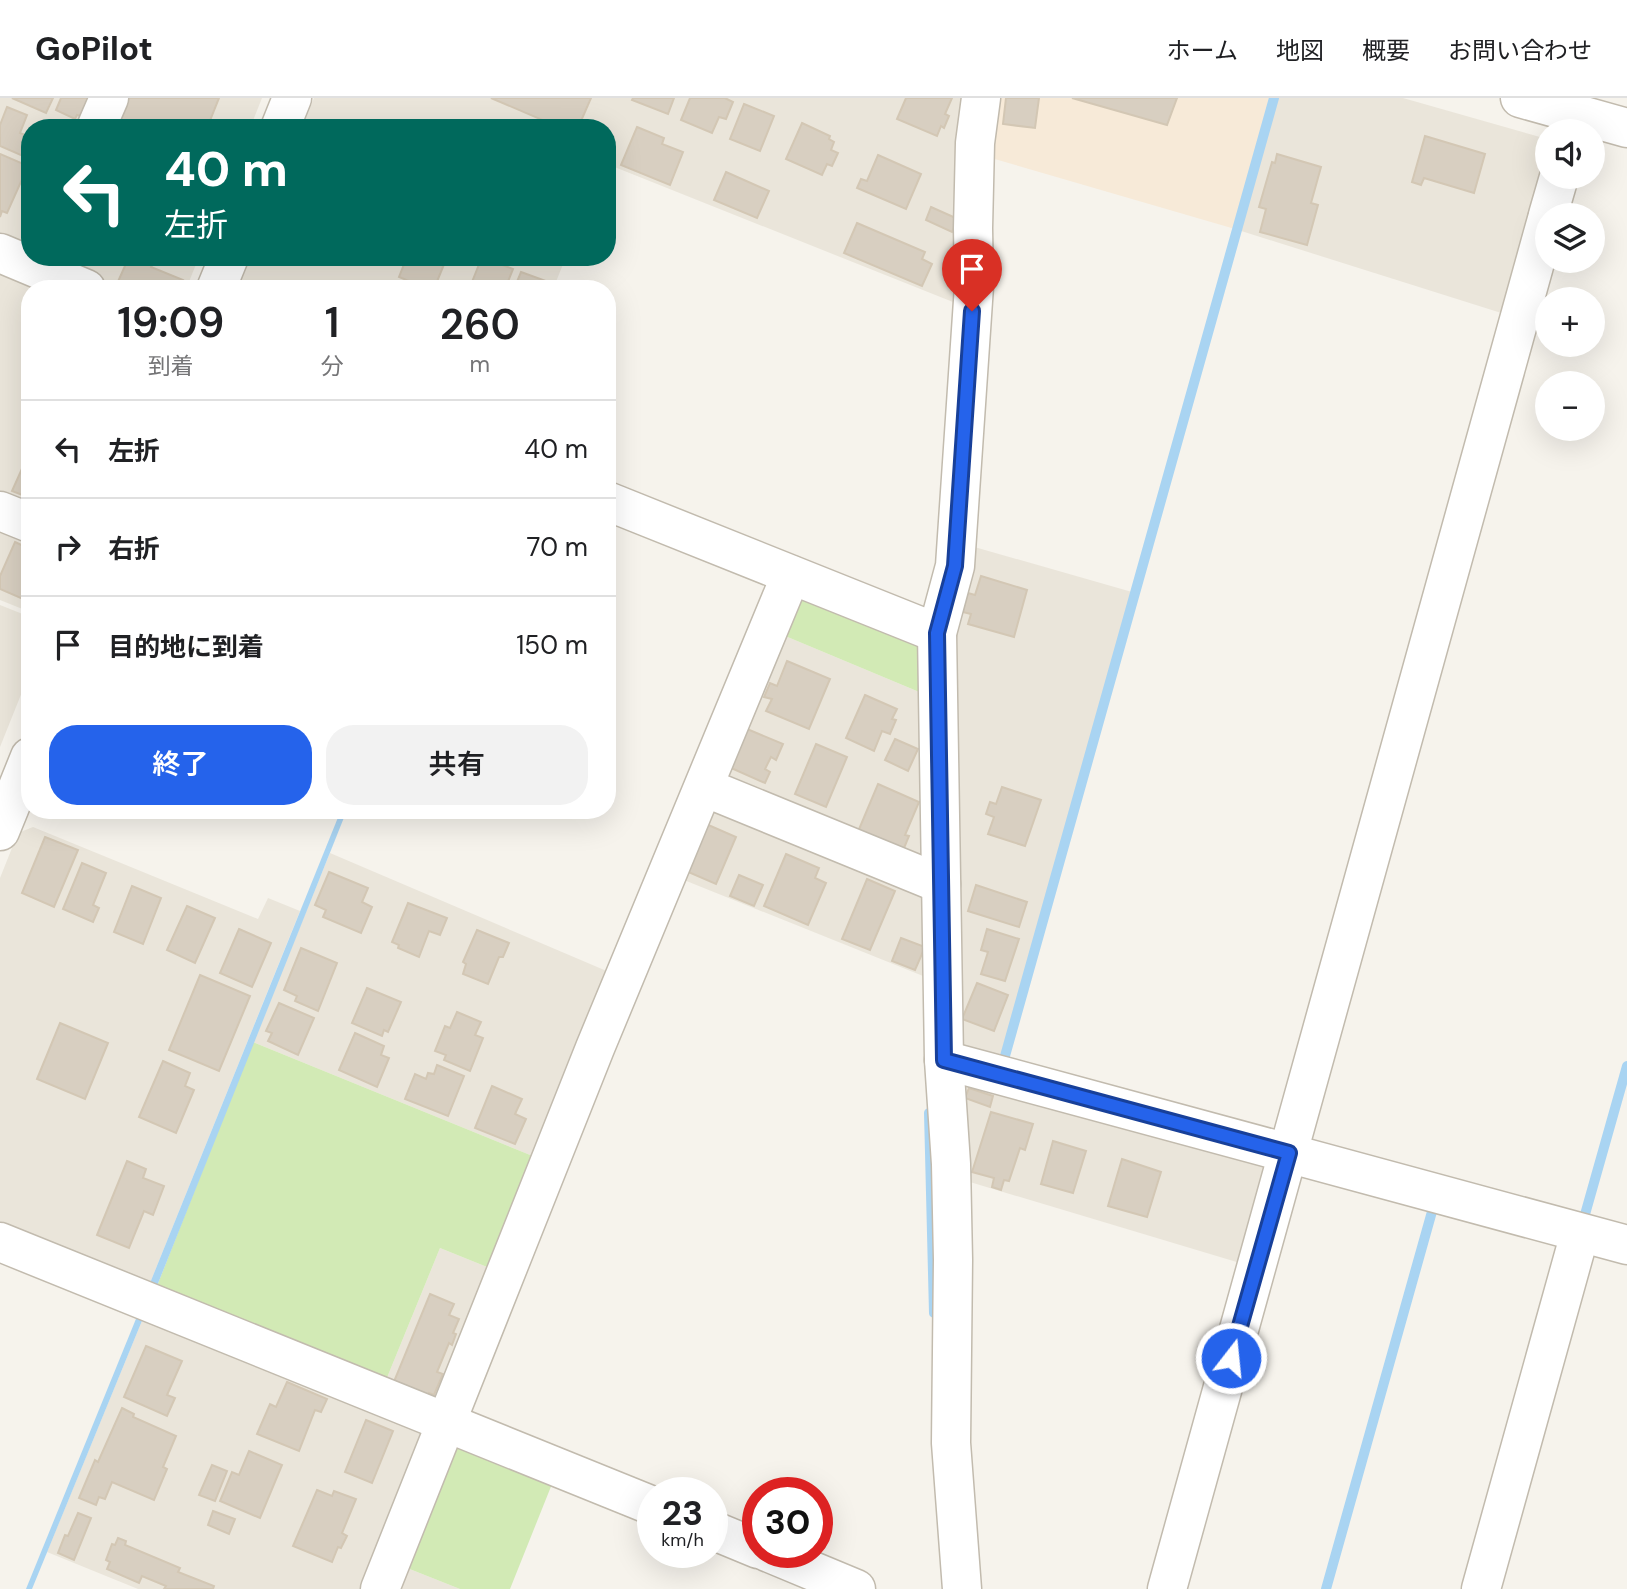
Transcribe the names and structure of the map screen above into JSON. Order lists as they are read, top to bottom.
{
  "page": {
    "header": "GoPilot",
    "nav": [
      "ホーム",
      "地図",
      "概要",
      "お問い合わせ"
    ],
    "map_buttons": ["+", "−"],
    "turn": ["40 m", "左折"],
    "eta": [
      "19:09",
      "到着",
      "1",
      "分",
      "260",
      "m"
    ],
    "list": [
      {
        "name": "左折",
        "value": "40 m"
      },
      {
        "name": "右折",
        "value": "70 m"
      },
      {
        "name": "目的地に到着",
        "value": "150 m"
      }
    ],
    "buttons": ["終了", "共有"],
    "speed": "23 km/h",
    "limit": "30"
  }
}
